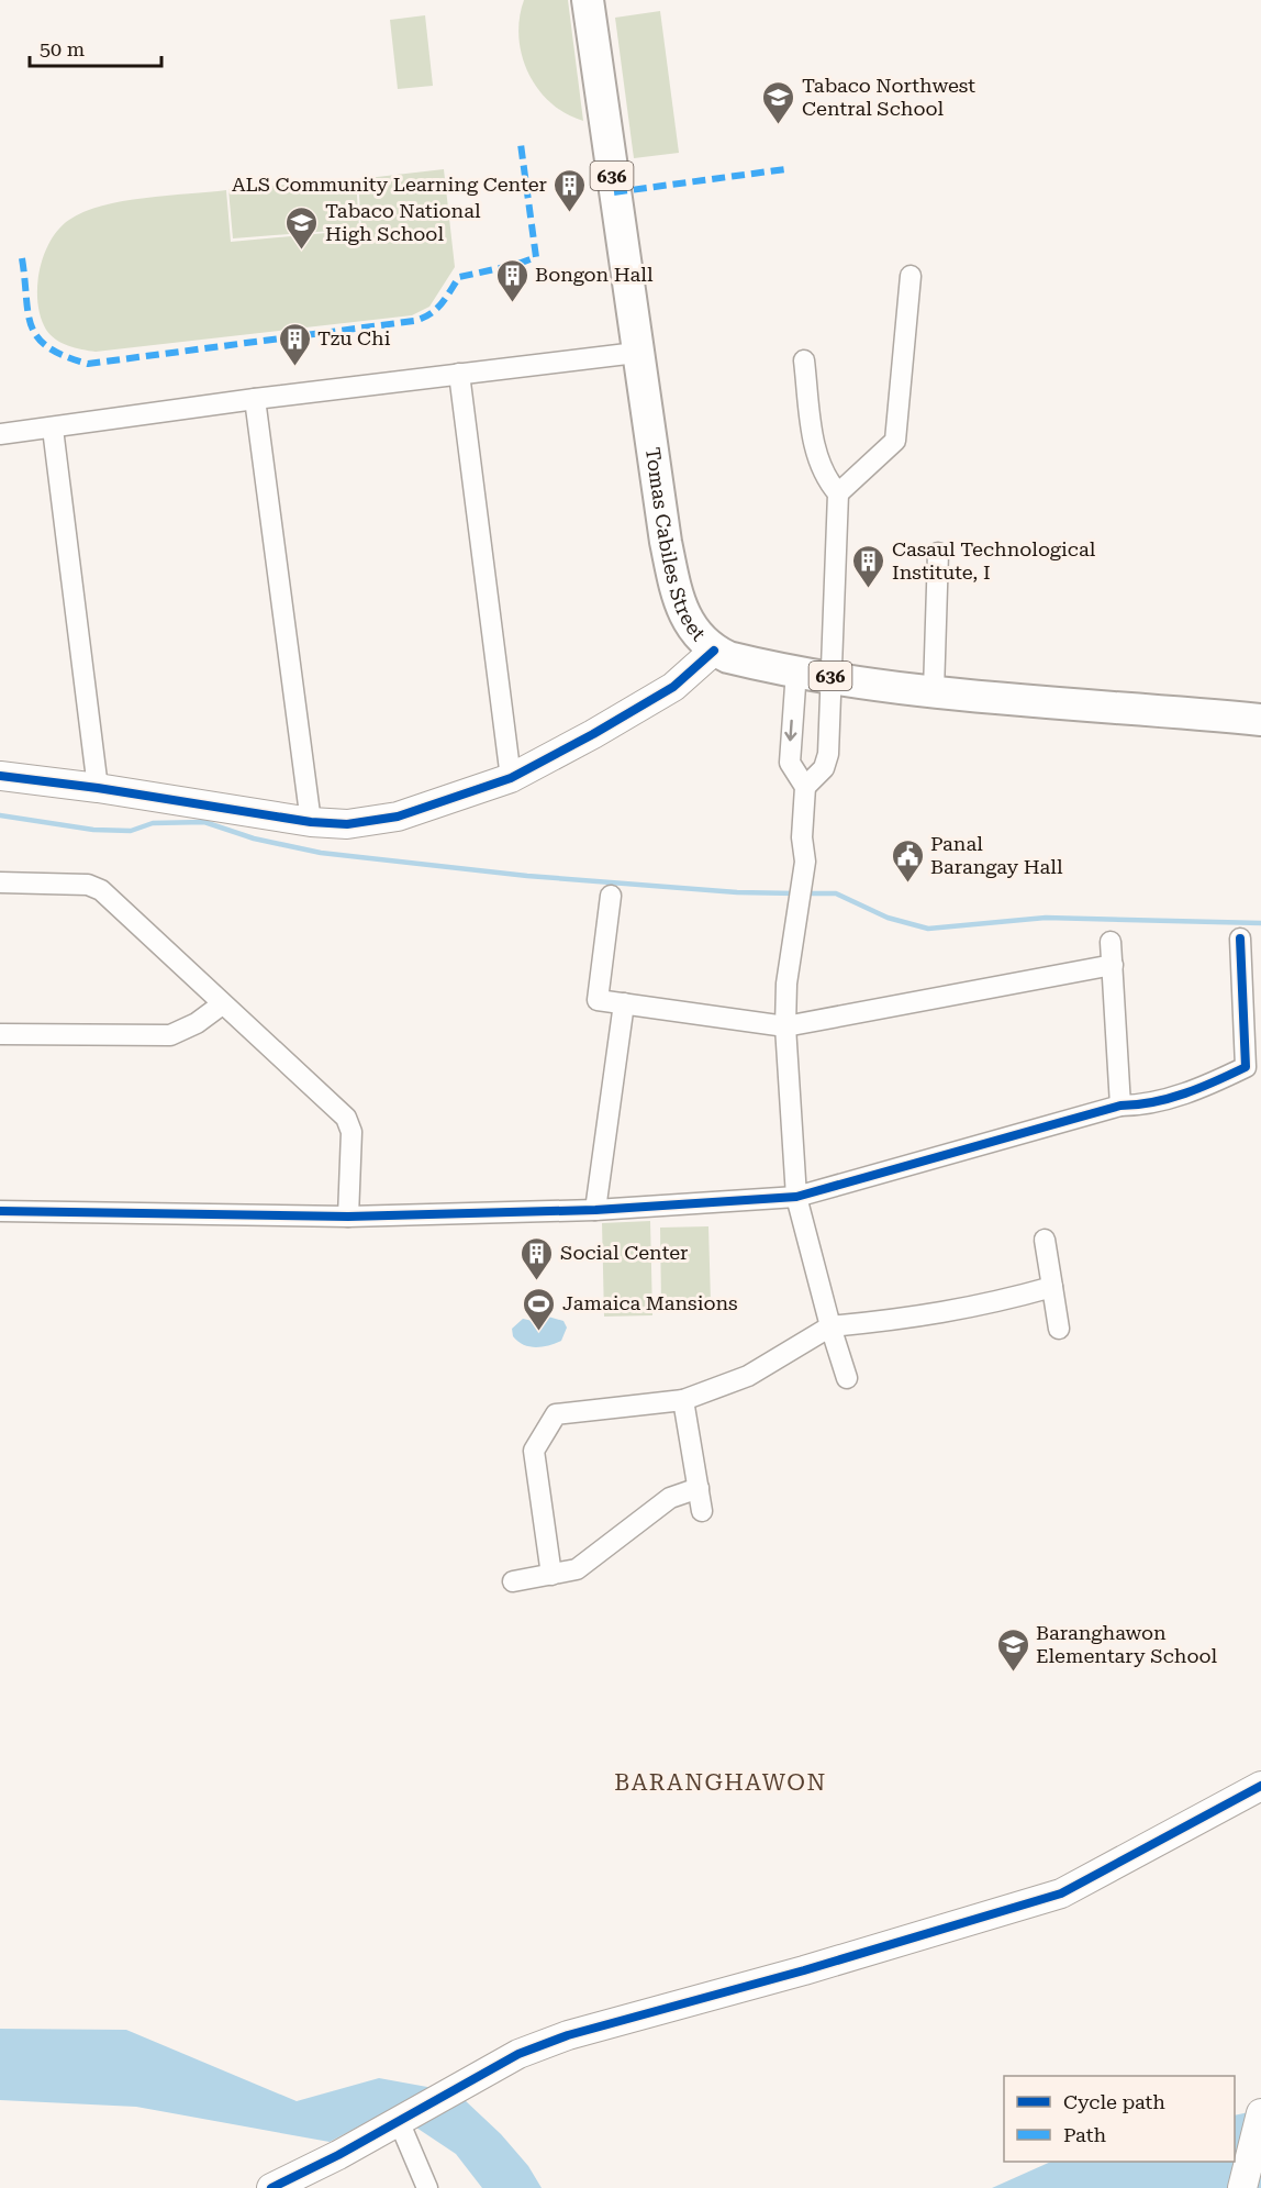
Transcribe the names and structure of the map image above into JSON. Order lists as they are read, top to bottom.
{
  "streets": {
    "main road": ["636", "Tomas Cabiles Street"]
  },
  "districts": ["BARANGHAWON"],
  "places": {
    "school or university": ["Tabaco Northwest Central School", "Tabaco National High School", "Baranghawon Elementary School"],
    "building": [
      "ALS Community Learning Center",
      "Bongon Hall",
      "Tzu Chi",
      "Casaul Technological Institute, I",
      "Social Center"
    ],
    "public building": ["Panal Barangay Hall"],
    "sports": ["Jamaica Mansions"]
  },
  "legend": ["Cycle path", "Path"],
  "scale_bar": "50 m"
}
